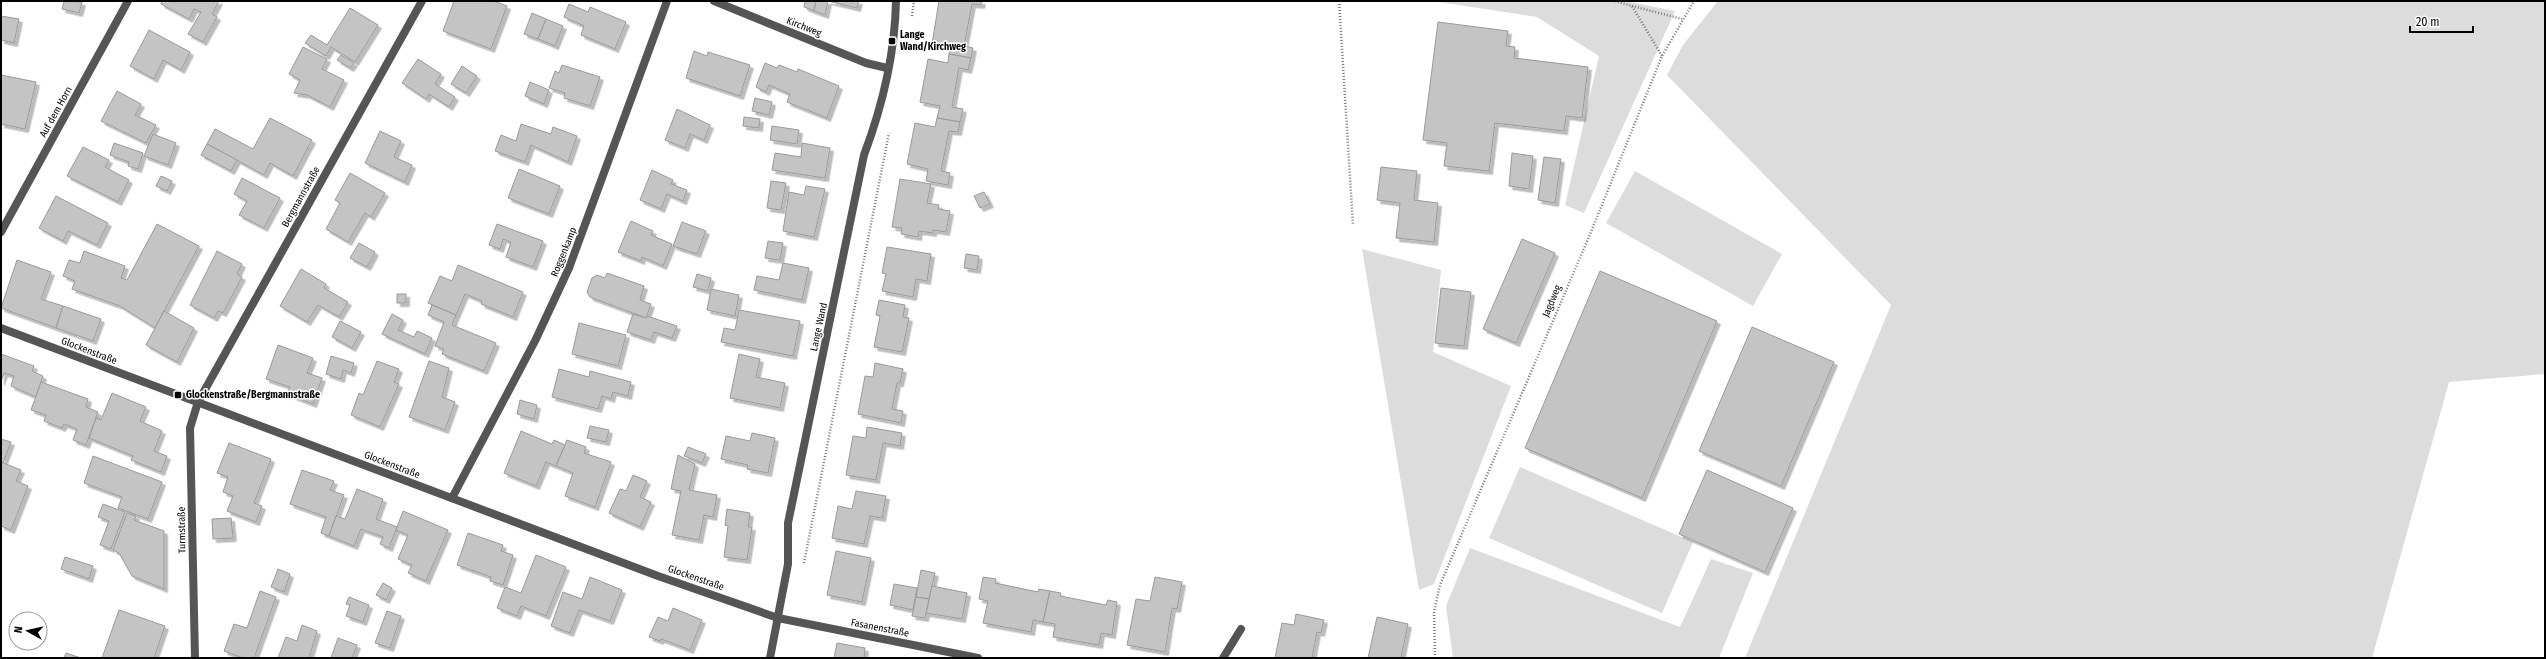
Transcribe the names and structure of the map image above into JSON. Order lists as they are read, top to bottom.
{
  "streets": {
    "street": [
      "Kirchweg",
      "Auf dem Horn",
      "Bergmannstraße",
      "Roggenkamp",
      "Lange Wand",
      "Glockenstraße",
      "Turmstraße",
      "Fasanenstraße"
    ],
    "path": ["Jagdweg"]
  },
  "crossings": [
    ["Kirchweg", "Lange Wand"],
    ["Bergmannstraße", "Glockenstraße"],
    ["Bergmannstraße", "Turmstraße"],
    ["Roggenkamp", "Glockenstraße"],
    ["Lange Wand", "Glockenstraße"],
    ["Lange Wand", "Fasanenstraße"],
    ["Glockenstraße", "Turmstraße"],
    ["Glockenstraße", "Fasanenstraße"]
  ],
  "places": {
    "transit": ["Lange Wand/Kirchweg", "Glockenstraße/Bergmannstraße"]
  },
  "scale_bar": "20 m",
  "north": "left"
}
